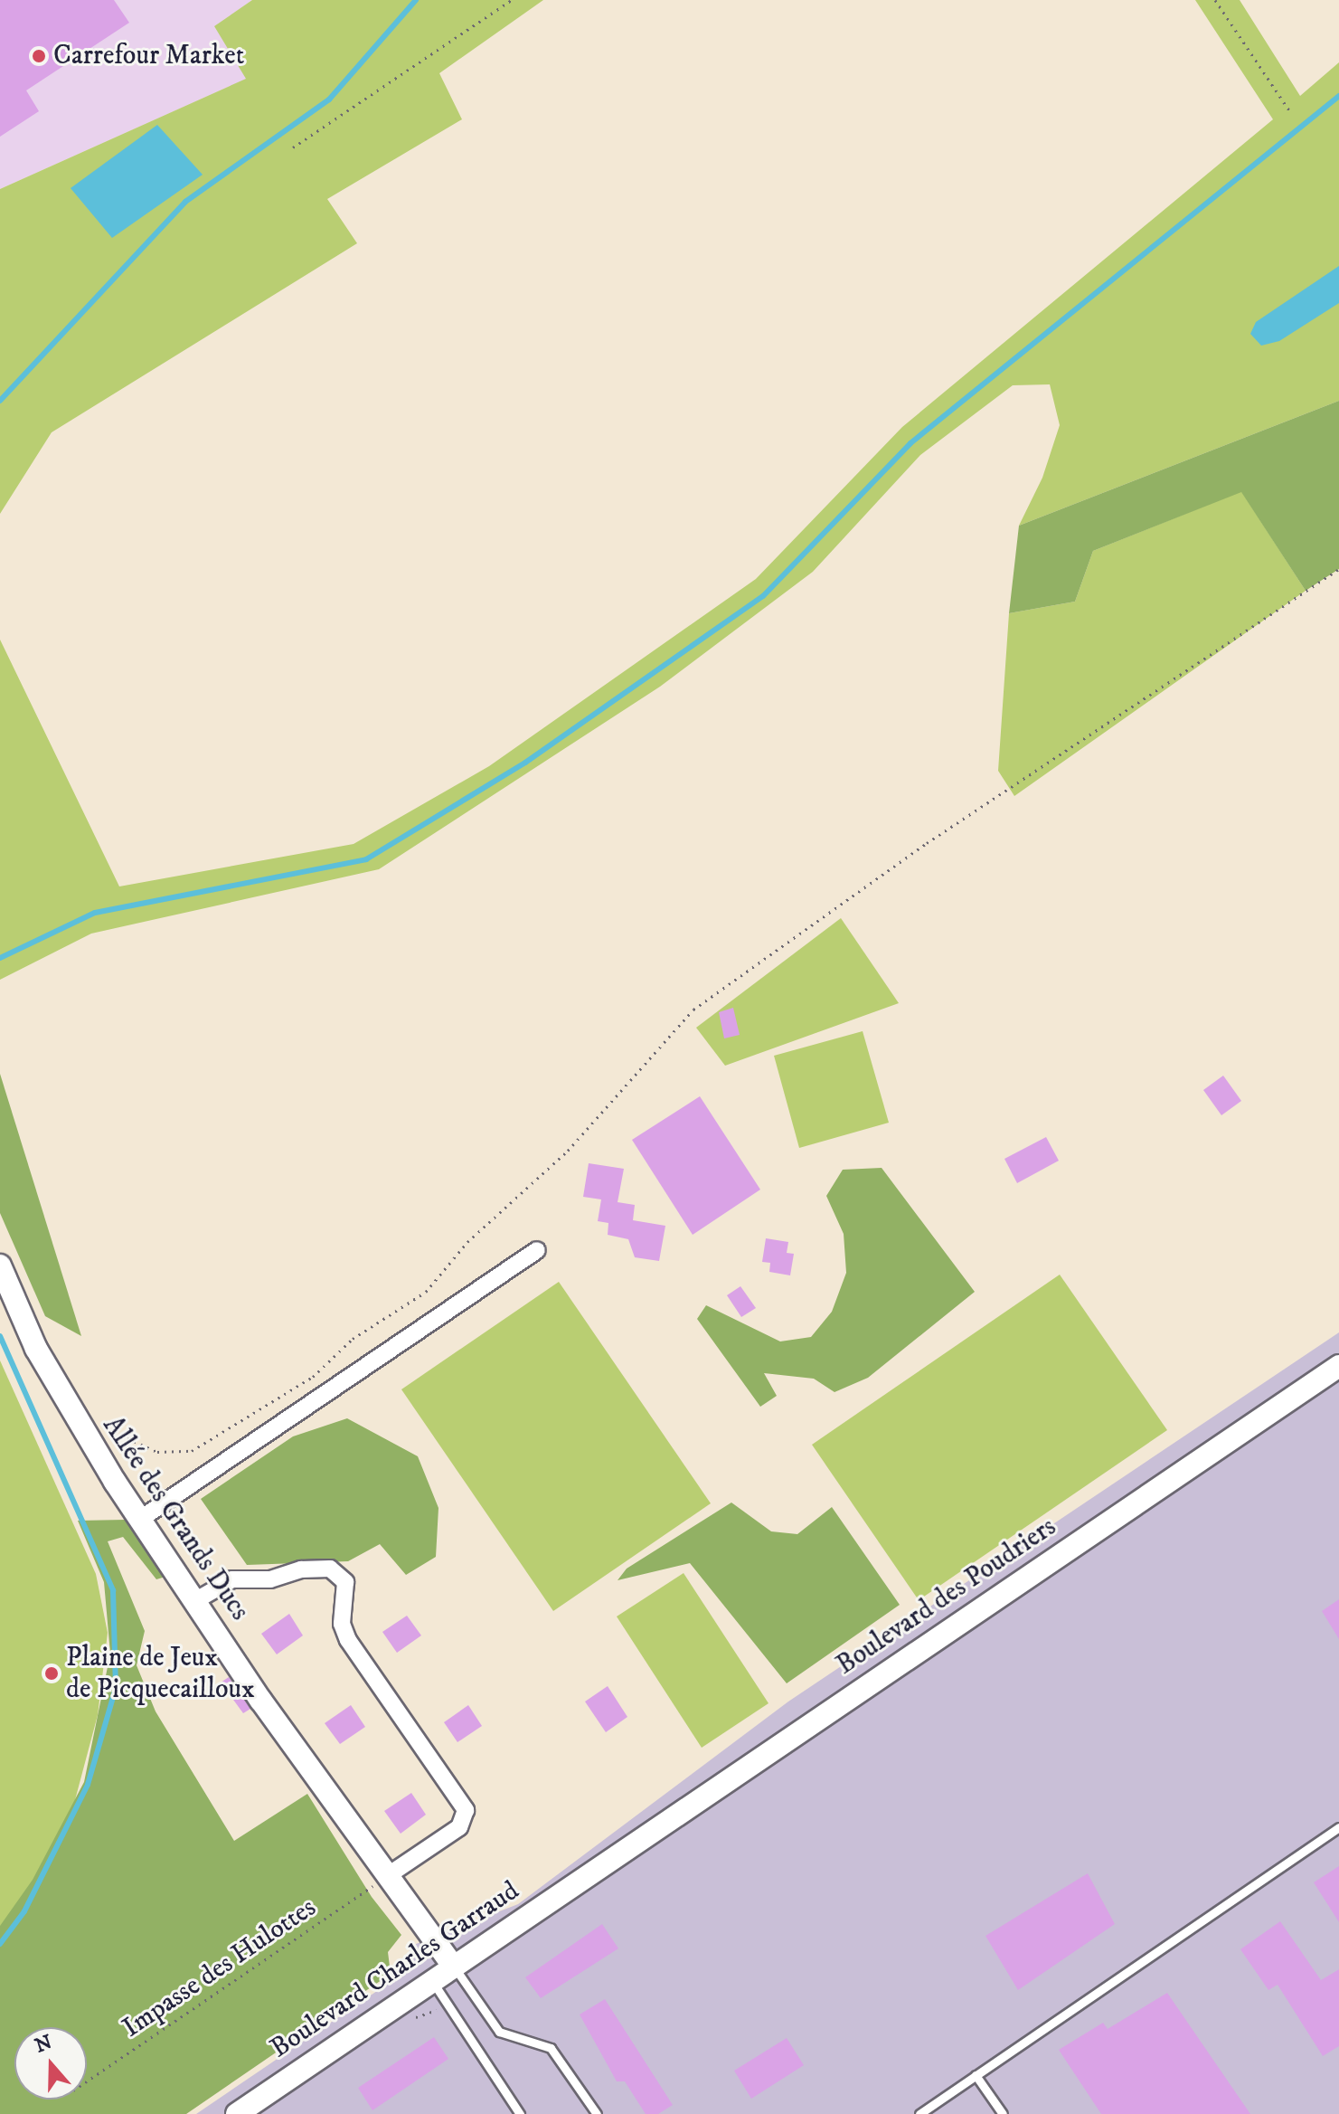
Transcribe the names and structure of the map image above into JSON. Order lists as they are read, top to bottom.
{
  "streets": {
    "main road": ["Allée des Grands Ducs", "Boulevard des Poudriers", "Boulevard Charles Garraud"],
    "path": ["Impasse des Hulottes"]
  },
  "crossings": [
    ["Allée des Grands Ducs", "Impasse des Hulottes"],
    ["Allée des Grands Ducs", "Boulevard Charles Garraud"],
    ["Boulevard des Poudriers", "Boulevard Charles Garraud"]
  ],
  "places": ["Carrefour Market", "Plaine de Jeux de Picquecailloux"],
  "north": "top"
}
